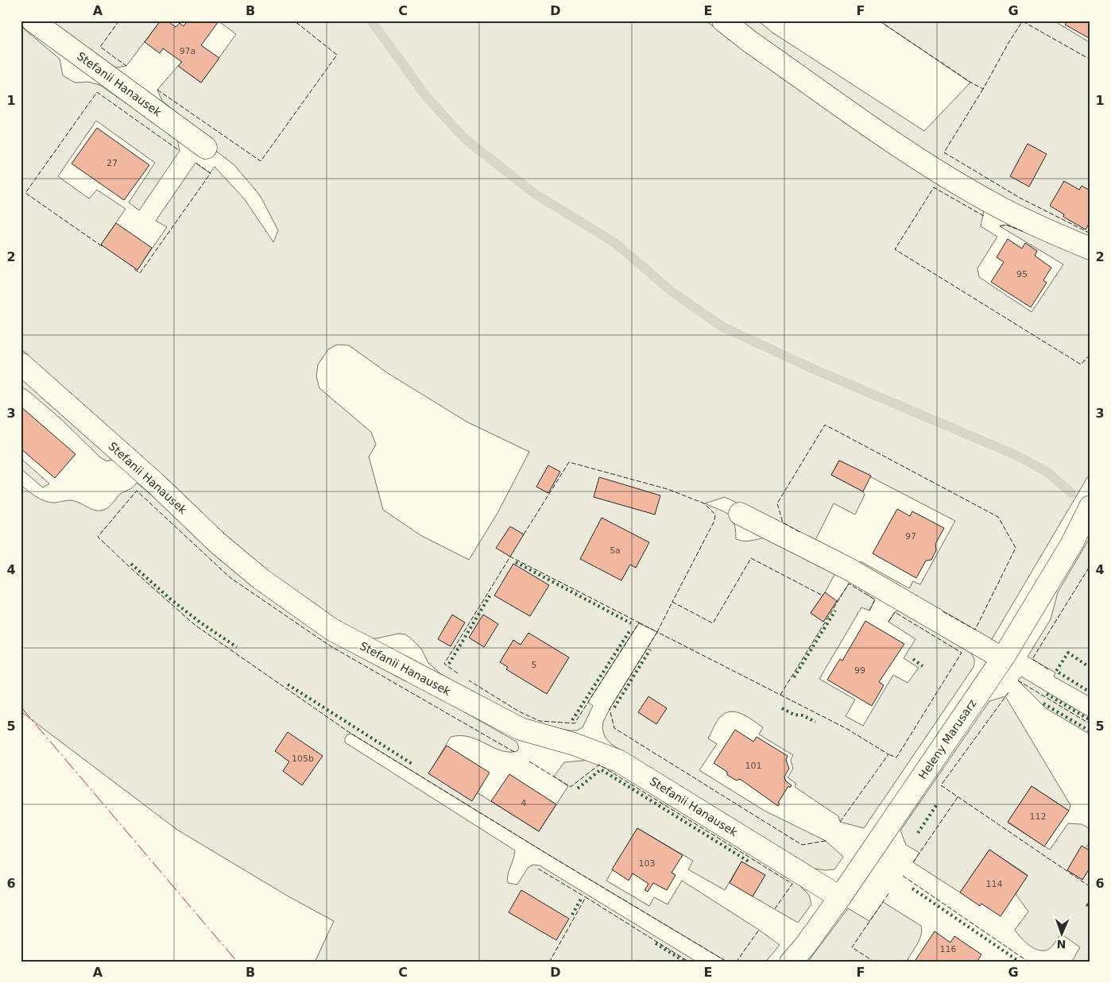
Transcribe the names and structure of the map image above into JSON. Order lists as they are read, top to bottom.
{
  "streets": {
    "street": ["Stefanii Hanausek", "Heleny Marusarz"]
  },
  "crossings": [
    ["Stefanii Hanausek", "Heleny Marusarz"]
  ],
  "house_numbers": [
    "97a",
    "27",
    "95",
    "97",
    "5a",
    "5",
    "99",
    "105b",
    "101",
    "4",
    "112",
    "103",
    "114",
    "116"
  ],
  "north": "bottom",
  "grid": {
    "columns": [
      "A",
      "B",
      "C",
      "D",
      "E",
      "F",
      "G"
    ],
    "rows": [
      "1",
      "2",
      "3",
      "4",
      "5",
      "6"
    ]
  }
}
